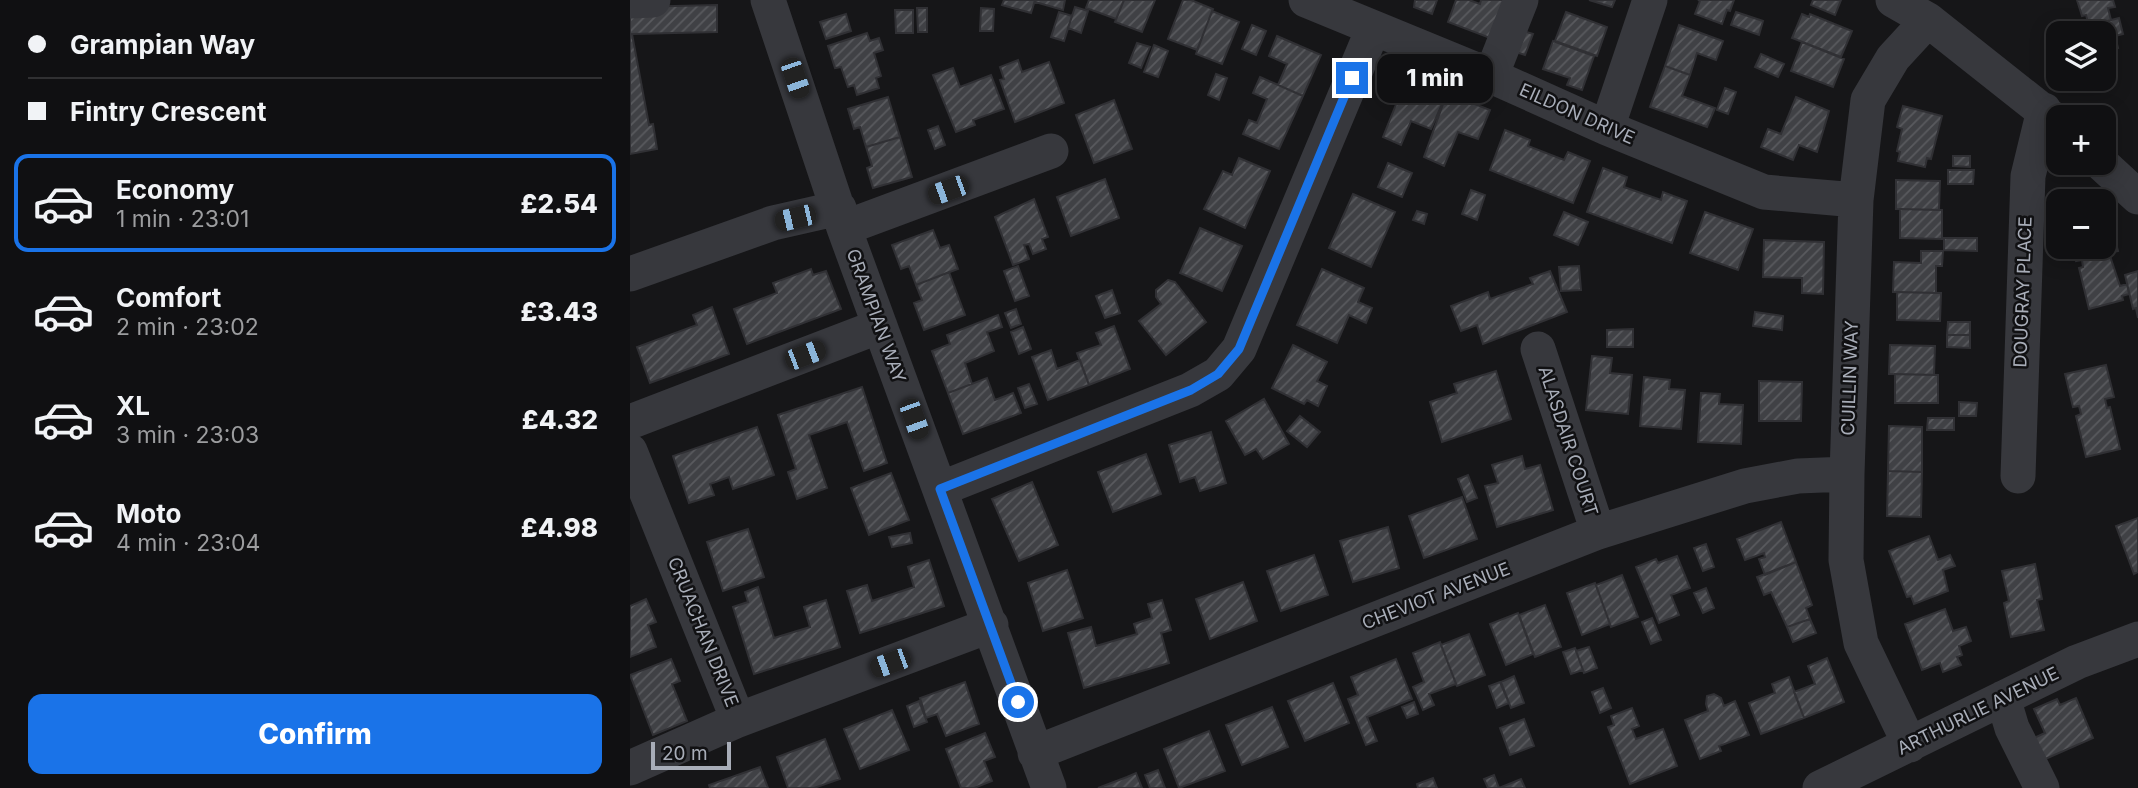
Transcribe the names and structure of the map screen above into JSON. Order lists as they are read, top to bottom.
{
  "streets": {
    "street": [
      "EILDON DRIVE",
      "DOUGRAY PLACE",
      "GRAMPIAN WAY",
      "CUILLIN WAY",
      "ALASDAIR COURT",
      "CHEVIOT AVENUE",
      "CRUACHAN DRIVE",
      "ARTHURLIE AVENUE"
    ]
  },
  "crossings": [
    ["EILDON DRIVE", "CUILLIN WAY"],
    ["GRAMPIAN WAY", "CHEVIOT AVENUE"],
    ["GRAMPIAN WAY", "CRUACHAN DRIVE"],
    ["CUILLIN WAY", "CHEVIOT AVENUE"],
    ["CUILLIN WAY", "ARTHURLIE AVENUE"],
    ["ALASDAIR COURT", "CHEVIOT AVENUE"]
  ],
  "scale_bar": "20 m",
  "page": {
    "banner": ["Grampian Way", "Fintry Crescent"],
    "map_buttons": ["+", "−"],
    "bubble": "1 min",
    "list": [
      {
        "name": "Economy",
        "note": "1 min · 23:01",
        "value": "£2.54"
      },
      {
        "name": "Comfort",
        "note": "2 min · 23:02",
        "value": "£3.43"
      },
      {
        "name": "XL",
        "note": "3 min · 23:03",
        "value": "£4.32"
      },
      {
        "name": "Moto",
        "note": "4 min · 23:04",
        "value": "£4.98"
      }
    ],
    "buttons": "Confirm",
    "scale": "20 m"
  }
}
